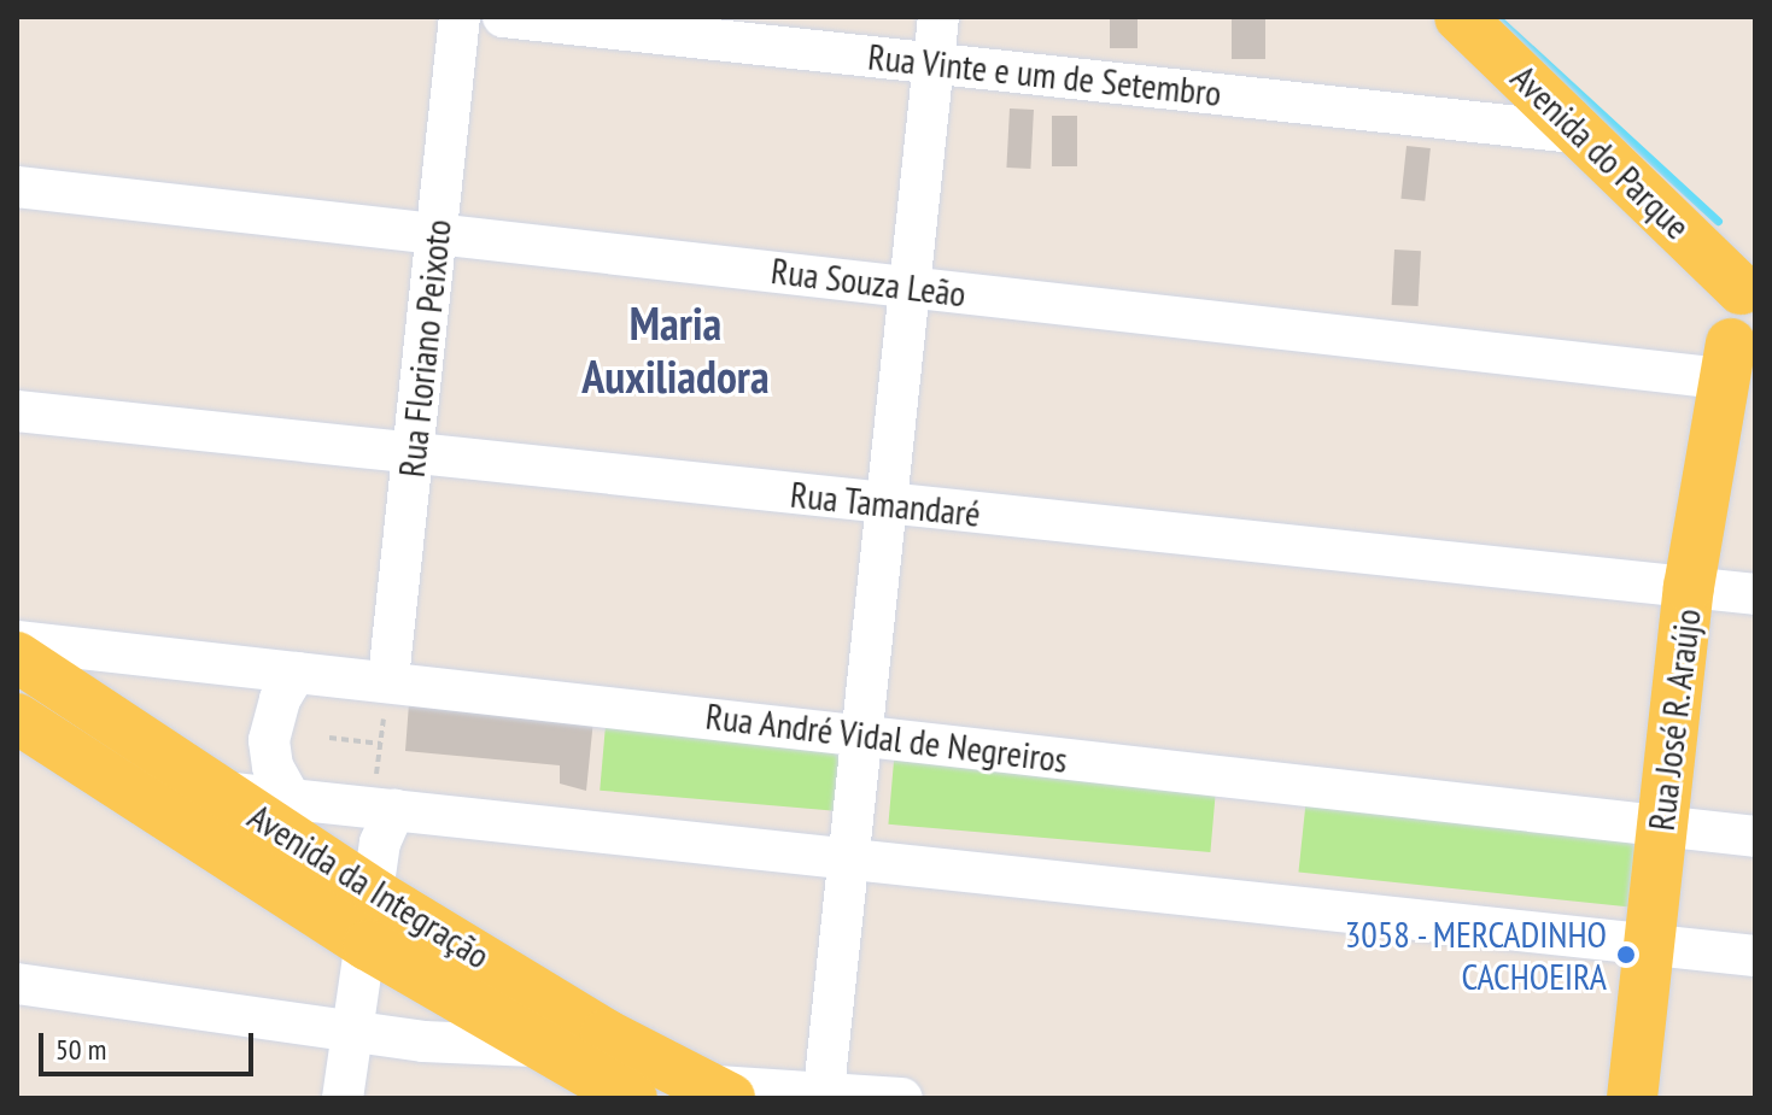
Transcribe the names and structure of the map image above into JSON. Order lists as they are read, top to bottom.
{
  "streets": {
    "main road": ["Avenida do Parque", "Rua José R. Araújo", "Avenida da Integração"],
    "street": [
      "Rua Vinte e um de Setembro",
      "Rua Souza Leão",
      "Rua Floriano Peixoto",
      "Rua Tamandaré",
      "Rua André Vidal de Negreiros"
    ]
  },
  "crossings": [
    ["Rua Vinte e um de Setembro", "Avenida do Parque"],
    ["Avenida do Parque", "Rua José R. Araújo"],
    ["Rua Souza Leão", "Rua Floriano Peixoto"],
    ["Rua Souza Leão", "Rua José R. Araújo"],
    ["Rua Floriano Peixoto", "Rua Tamandaré"],
    ["Rua Floriano Peixoto", "Rua André Vidal de Negreiros"],
    ["Rua Tamandaré", "Rua José R. Araújo"],
    ["Rua José R. Araújo", "Rua André Vidal de Negreiros"]
  ],
  "districts": ["Maria Auxiliadora"],
  "places": ["3058 - MERCADINHO CACHOEIRA"],
  "scale_bar": "50 m"
}
